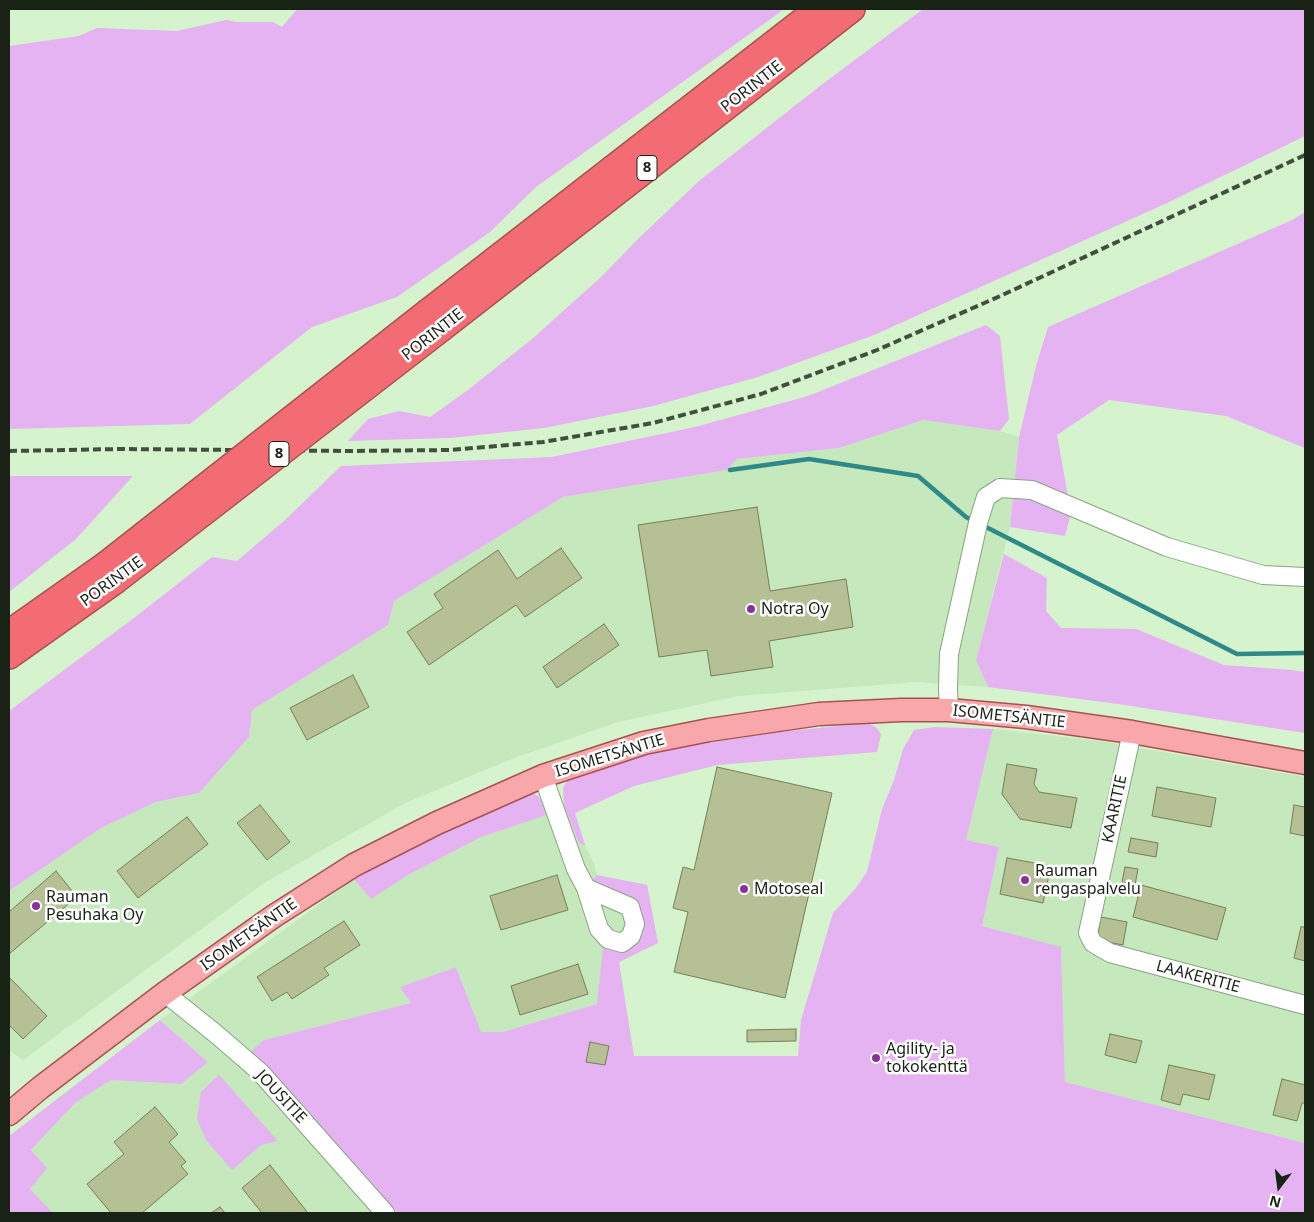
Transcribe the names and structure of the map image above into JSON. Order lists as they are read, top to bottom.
{
  "streets": {
    "highway": ["PORINTIE", "8"],
    "main road": ["ISOMETSÄNTIE"],
    "street": ["KAARITIE", "LAAKERITIE", "JOUSITIE"]
  },
  "crossings": [
    ["ISOMETSÄNTIE", "KAARITIE"],
    ["ISOMETSÄNTIE", "JOUSITIE"],
    ["KAARITIE", "LAAKERITIE"]
  ],
  "places": [
    "Notra Oy",
    "Rauman rengaspalvelu",
    "Motoseal",
    "Rauman Pesuhaka Oy",
    "Agility- ja tokokenttä"
  ],
  "north": "bottom"
}
